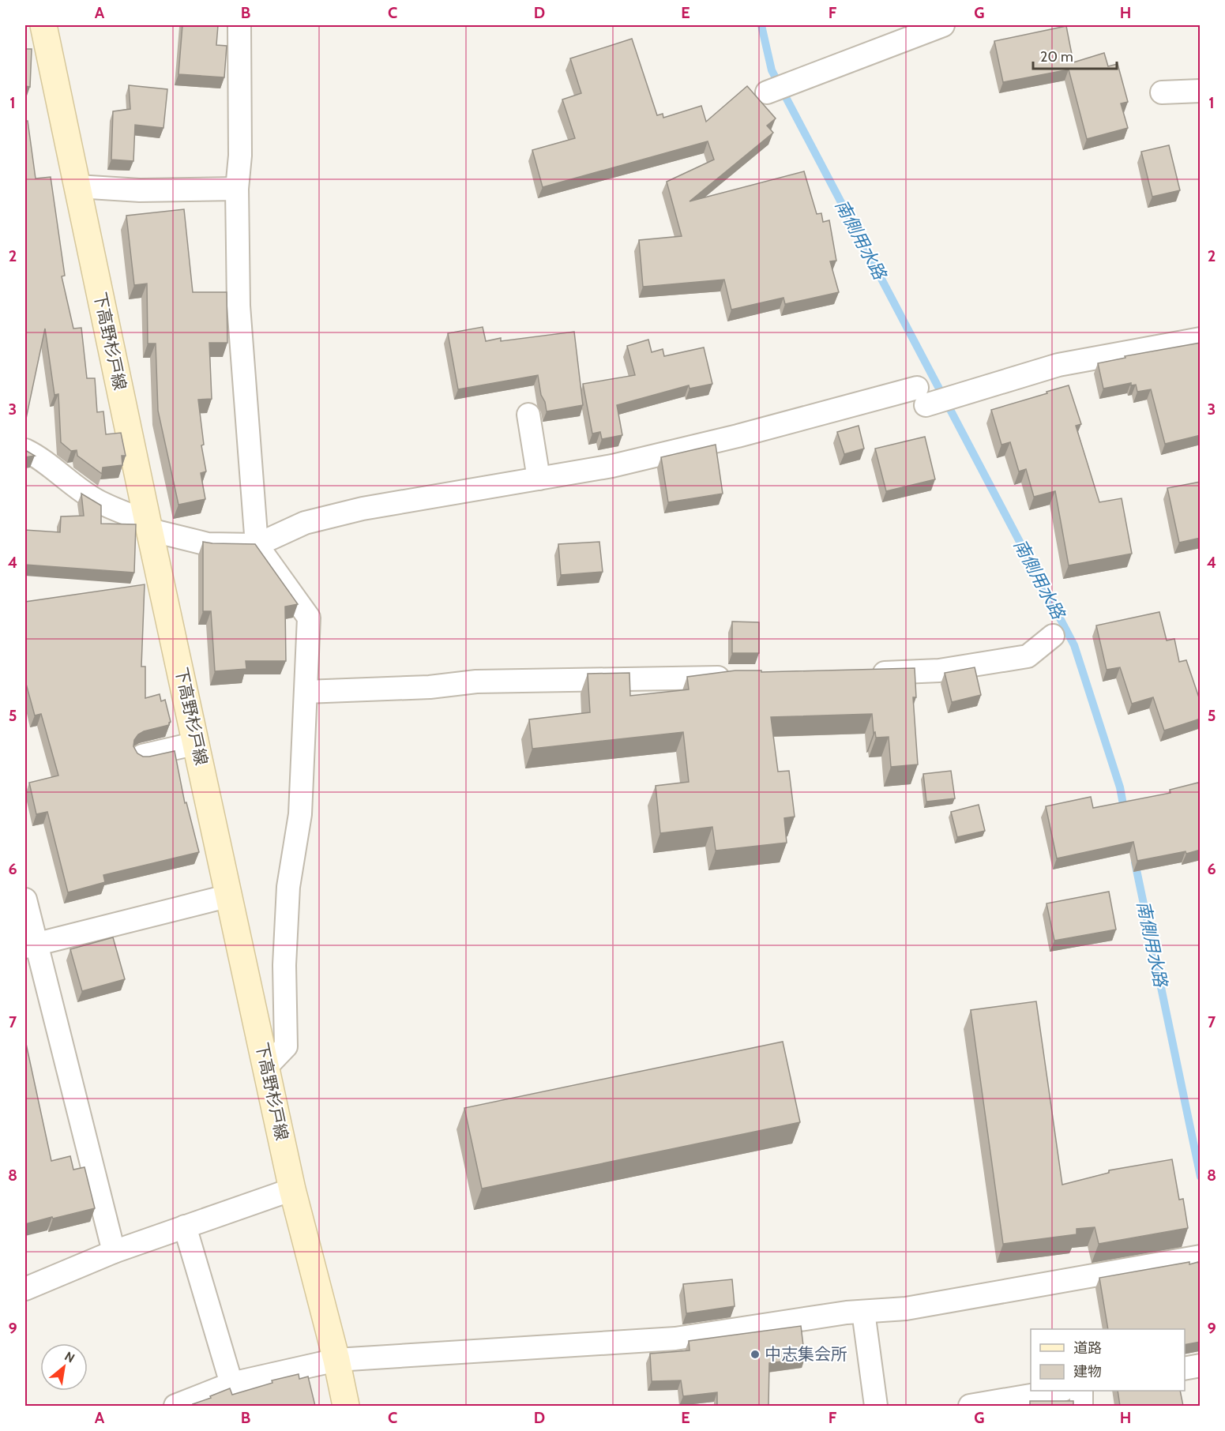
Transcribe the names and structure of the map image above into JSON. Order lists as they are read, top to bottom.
{
  "streets": {
    "main road": ["下高野杉戸線"]
  },
  "water": ["南側用水路"],
  "places": ["中志集会所"],
  "legend": ["道路", "建物"],
  "scale_bar": "20 m",
  "north": "top right",
  "grid": {
    "columns": [
      "A",
      "B",
      "C",
      "D",
      "E",
      "F",
      "G",
      "H"
    ],
    "rows": [
      "1",
      "2",
      "3",
      "4",
      "5",
      "6",
      "7",
      "8",
      "9"
    ]
  }
}
